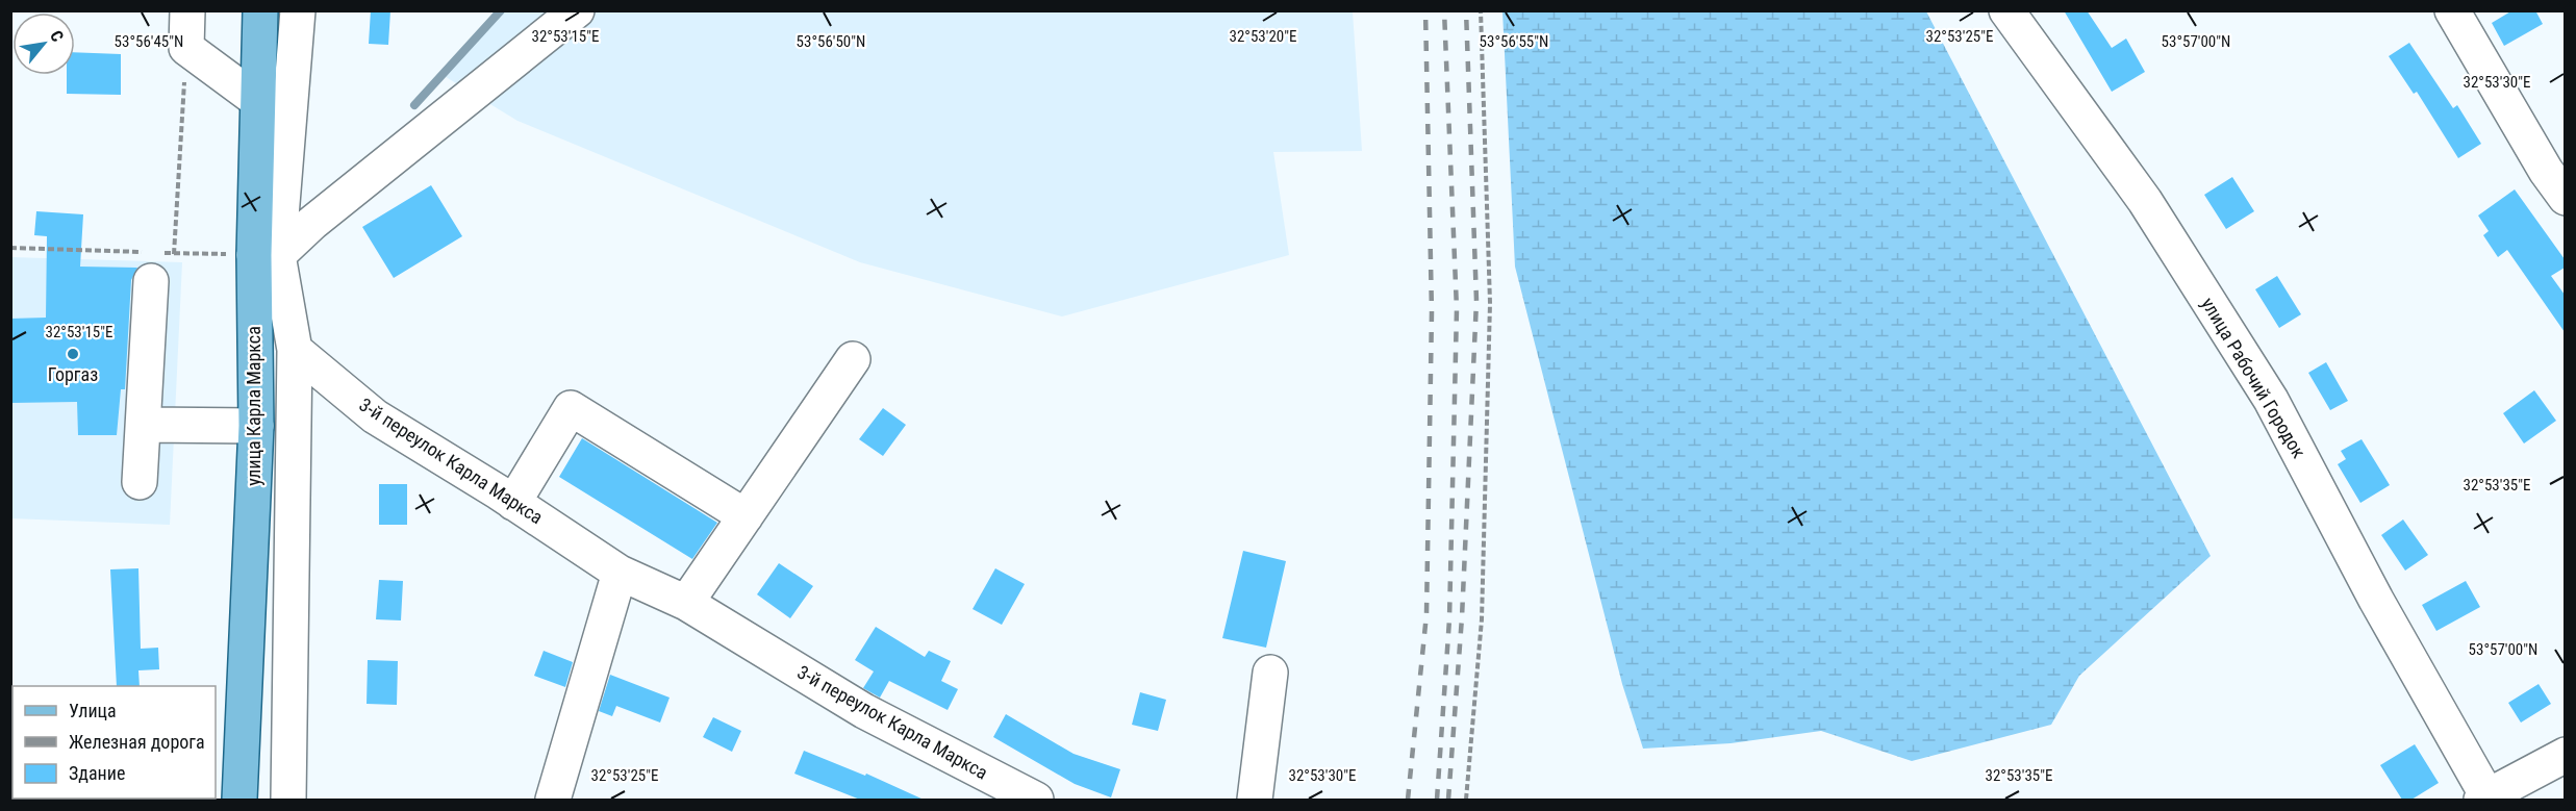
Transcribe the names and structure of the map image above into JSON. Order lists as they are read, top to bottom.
{
  "streets": {
    "main road": ["улица Карла Маркса"],
    "street": ["улица Рабочий Городок", "3-й переулок Карла Маркса"]
  },
  "places": ["Горгаз"],
  "legend": ["Улица", "Железная дорога", "Здание"],
  "north": "top right",
  "coordinates": [
    "32°53'15\"E",
    "32°53'20\"E",
    "32°53'25\"E",
    "53°56'45\"N",
    "53°56'50\"N",
    "53°57'00\"N",
    "53°56'55\"N",
    "32°53'30\"E",
    "32°53'35\"E"
  ]
}
